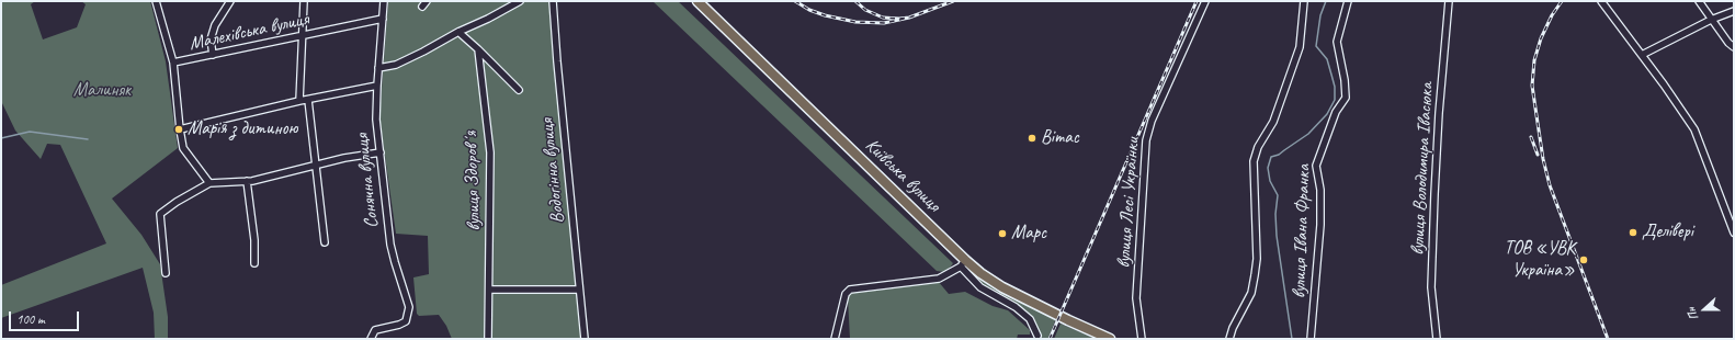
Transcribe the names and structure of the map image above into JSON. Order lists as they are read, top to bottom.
{
  "streets": {
    "highway": ["Київська вулиця"],
    "street": [
      "Малехівська вулиця",
      "вулиця Володимира Івасюка",
      "Водогінна вулиця",
      "Сонячна вулиця",
      "вулиця Здоровʼя",
      "вулиця Лесі Українки",
      "вулиця Івана Франка"
    ]
  },
  "crossings": [
    ["Малехівська вулиця", "Сонячна вулиця"]
  ],
  "parks": ["Малиняк"],
  "places": [
    "Марія з дитиною",
    "Вітас",
    "Делівері",
    "Марс",
    "ТОВ «УВК Україна»"
  ],
  "scale_bar": "100 m",
  "north": "left"
}
